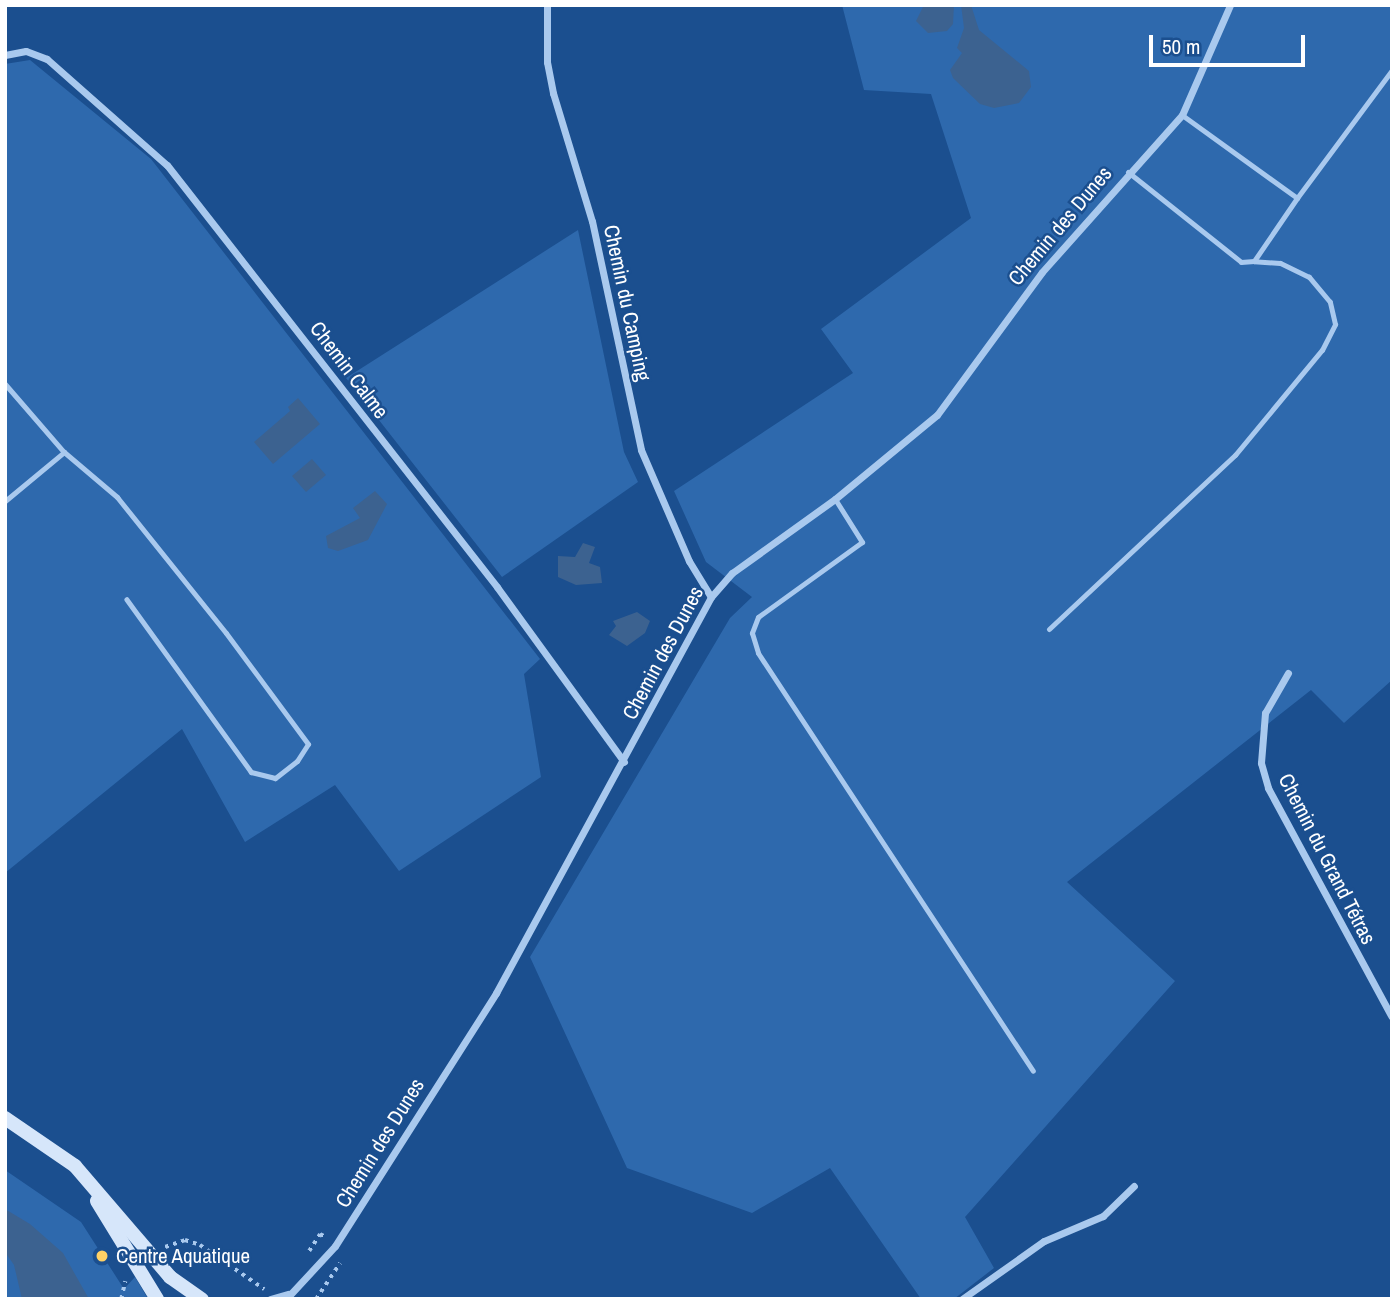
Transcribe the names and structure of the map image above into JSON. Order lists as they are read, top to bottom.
{
  "streets": {
    "street": [
      "Chemin des Dunes",
      "Chemin du Camping",
      "Chemin Calme",
      "Chemin du Grand Tétras"
    ]
  },
  "crossings": [
    ["Chemin des Dunes", "Chemin du Camping"],
    ["Chemin des Dunes", "Chemin Calme"]
  ],
  "places": ["Centre Aquatique"],
  "scale_bar": "50 m"
}
